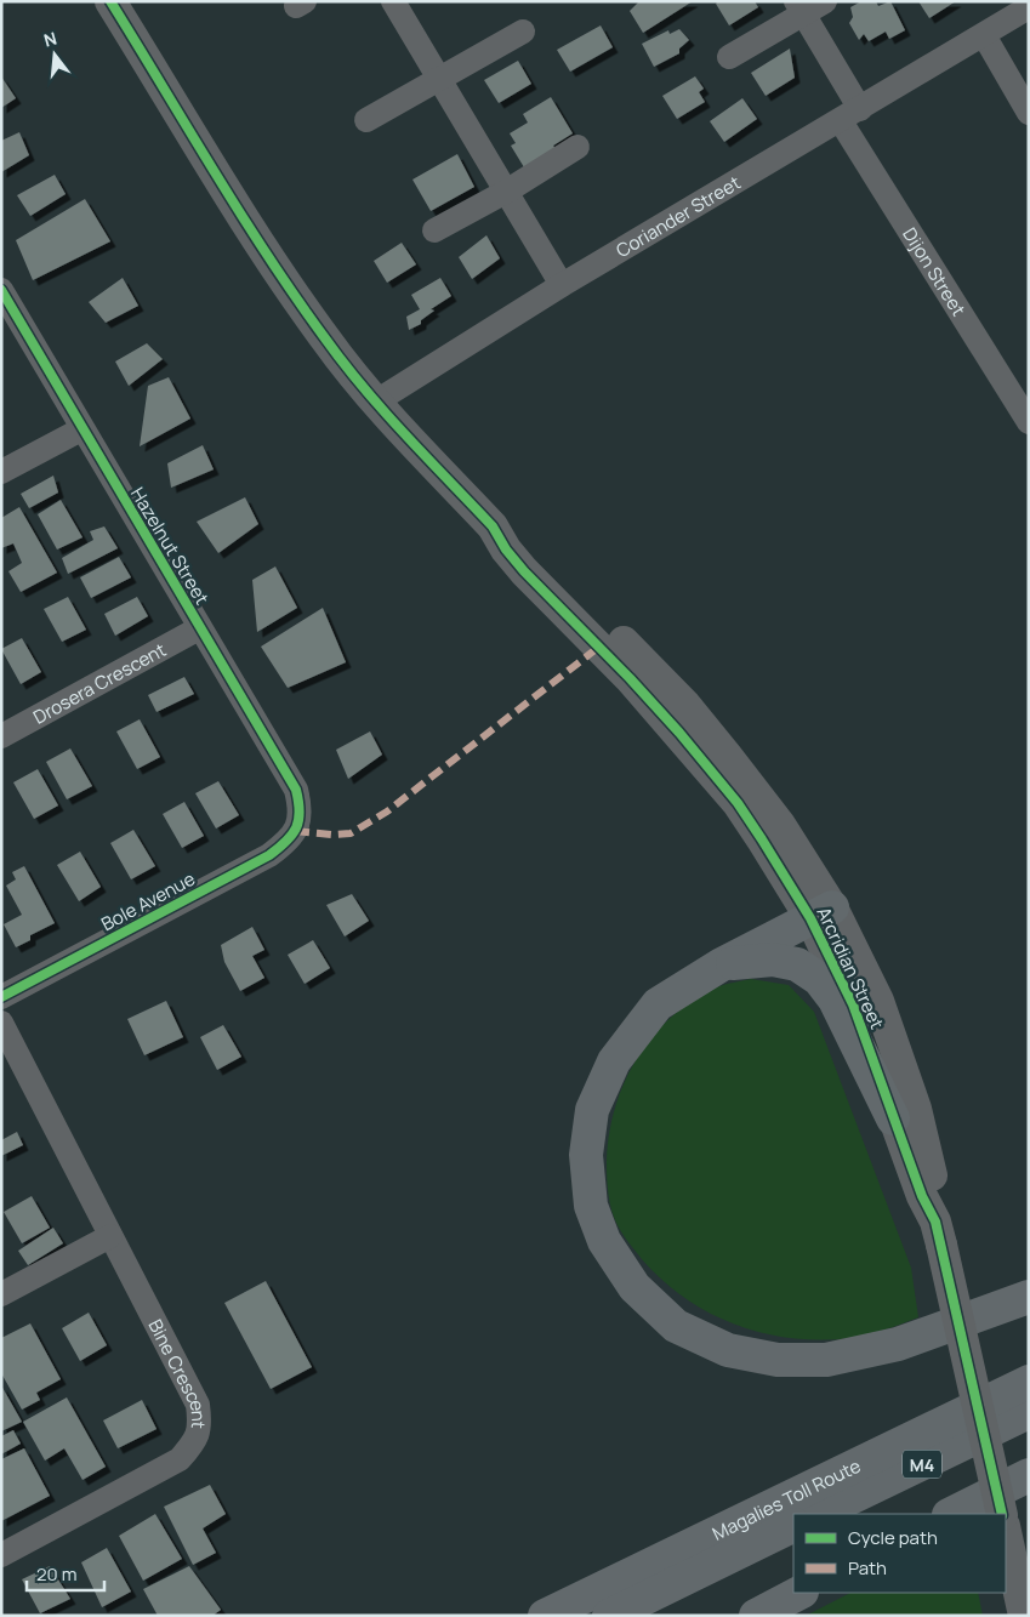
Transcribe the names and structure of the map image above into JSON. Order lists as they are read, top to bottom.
{
  "streets": {
    "highway": ["M4", "Magalies Toll Route"],
    "street": [
      "Coriander Street",
      "Dijon Street",
      "Hazelnut Street",
      "Drosera Crescent",
      "Bole Avenue",
      "Arcridian Street",
      "Bine Crescent"
    ]
  },
  "crossings": [
    ["Coriander Street", "Dijon Street"],
    ["Coriander Street", "Arcridian Street"],
    ["Hazelnut Street", "Drosera Crescent"],
    ["Hazelnut Street", "Bole Avenue"]
  ],
  "legend": ["Cycle path", "Path"],
  "scale_bar": "20 m",
  "north": "top"
}
